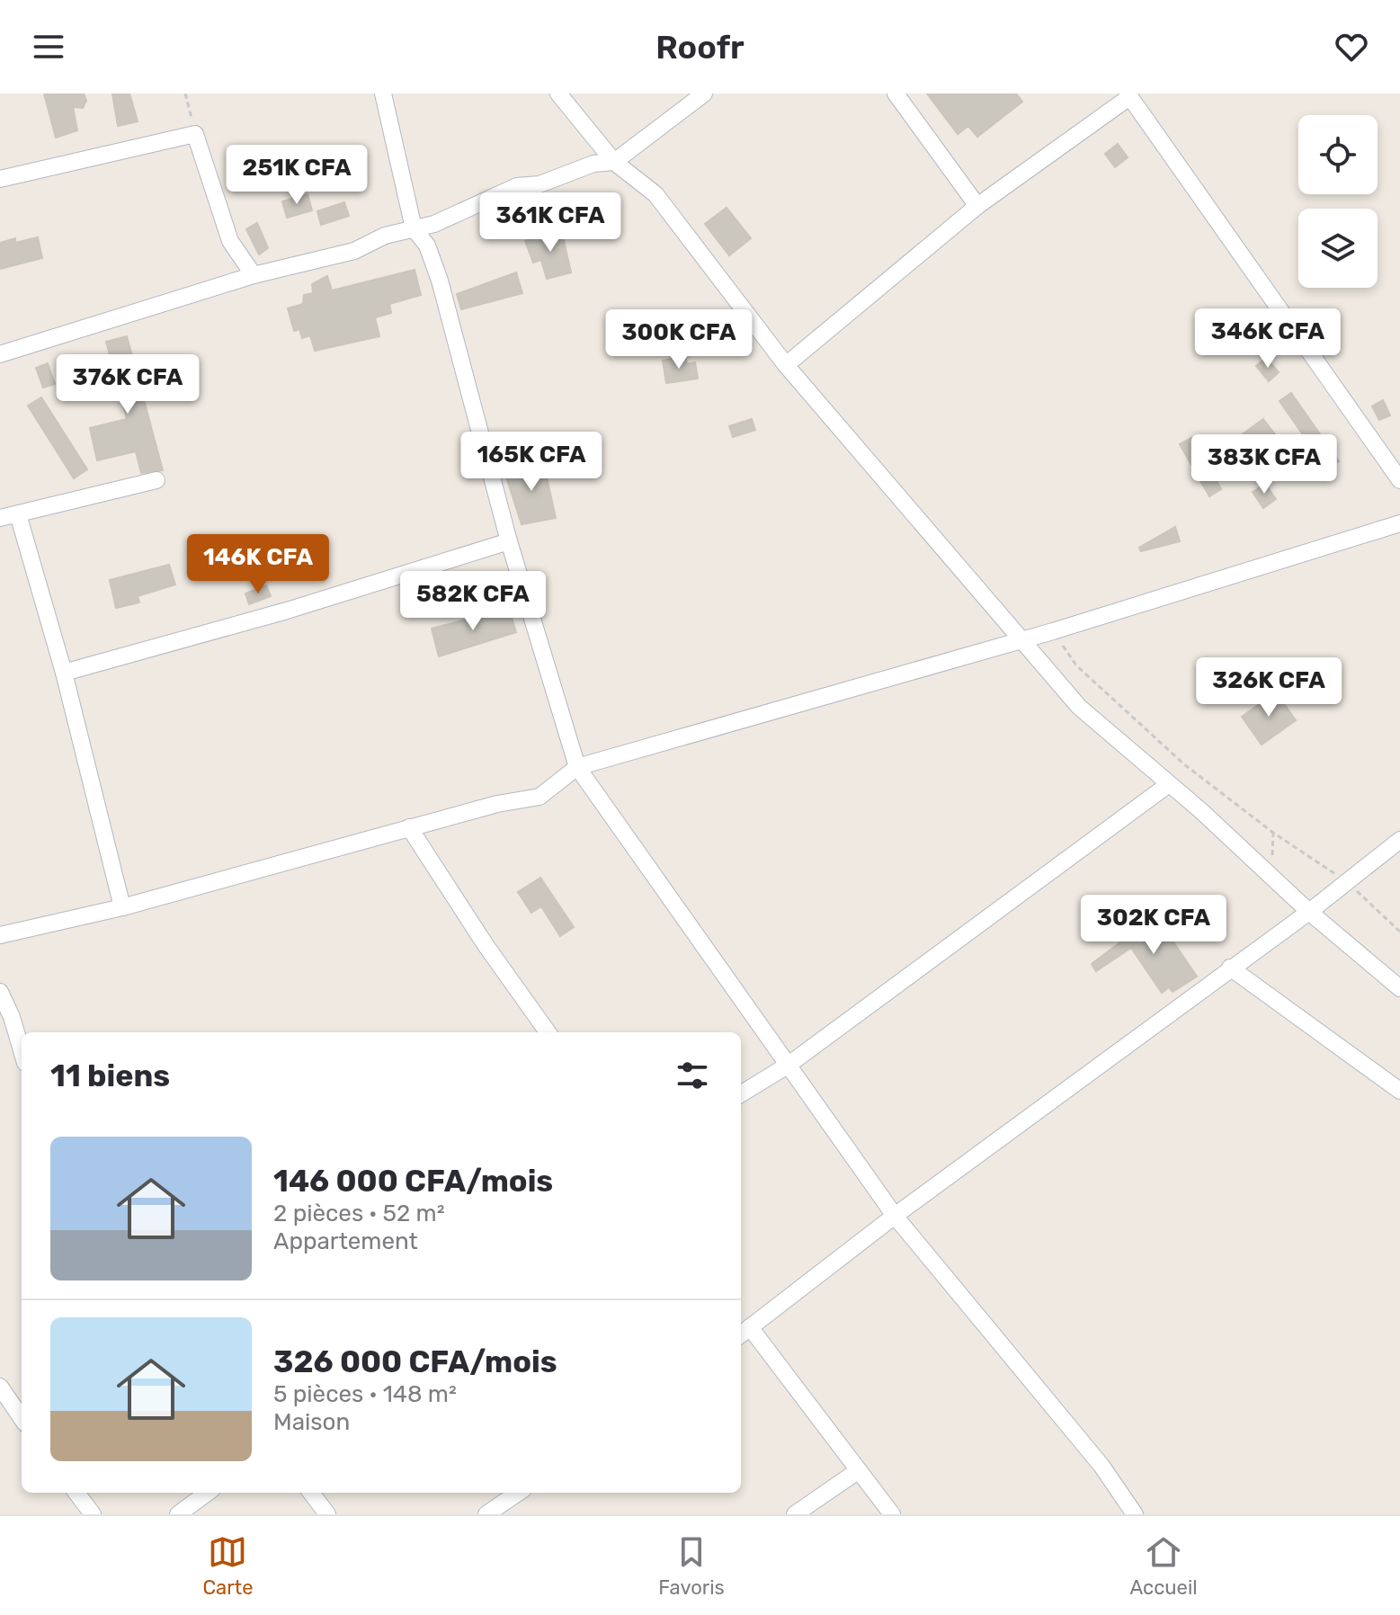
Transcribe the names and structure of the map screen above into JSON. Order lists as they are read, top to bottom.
{
  "page": {
    "header": "Roofr",
    "price": [
      "251K CFA",
      "361K CFA",
      "346K CFA",
      "300K CFA",
      "376K CFA",
      "165K CFA",
      "383K CFA",
      "146K CFA",
      "582K CFA",
      "326K CFA",
      "302K CFA"
    ],
    "heading": "11 biens",
    "list": [
      {
        "name": "146 000 CFA/mois",
        "note": "2 pièces · 52 m² · Appartement"
      },
      {
        "name": "326 000 CFA/mois",
        "note": "5 pièces · 148 m² · Maison"
      }
    ],
    "tabs": ["Carte", "Favoris", "Accueil"]
  }
}
